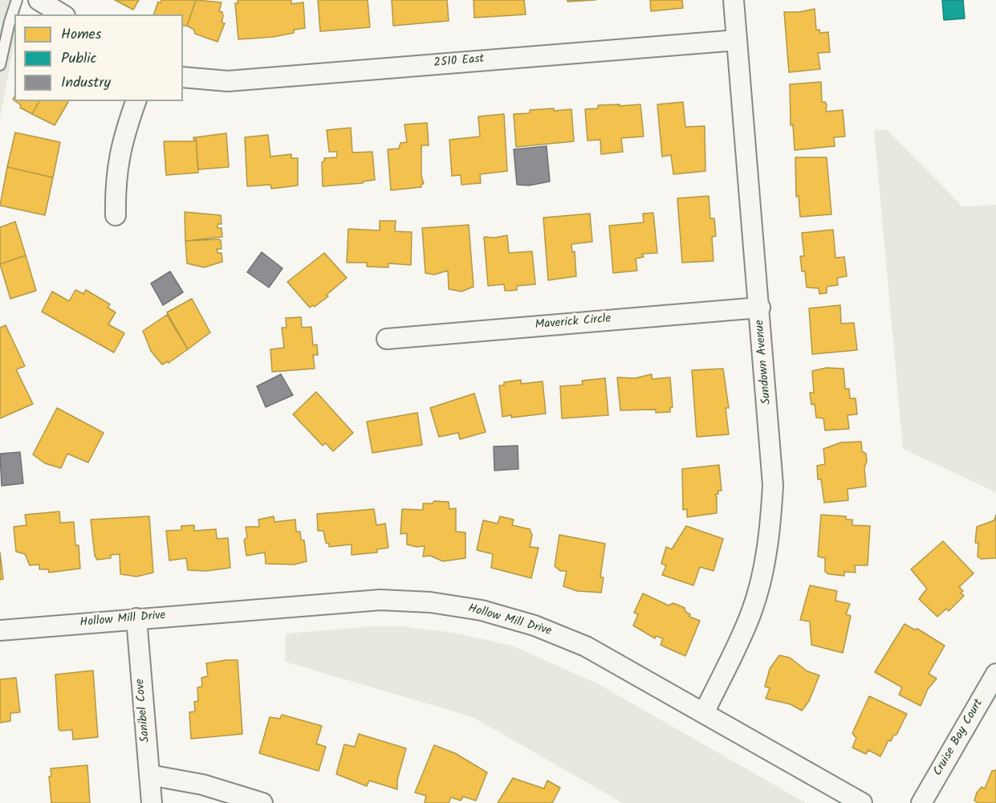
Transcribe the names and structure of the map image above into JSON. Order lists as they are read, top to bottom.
{
  "streets": {
    "street": [
      "2510 East",
      "Maverick Circle",
      "Sundown Avenue",
      "Hollow Mill Drive",
      "Sanibel Cove",
      "Cruise Bay Court"
    ]
  },
  "crossings": [
    ["2510 East", "Sundown Avenue"],
    ["Maverick Circle", "Sundown Avenue"],
    ["Sundown Avenue", "Hollow Mill Drive"],
    ["Hollow Mill Drive", "Sanibel Cove"]
  ],
  "legend": ["Homes", "Public", "Industry"]
}
